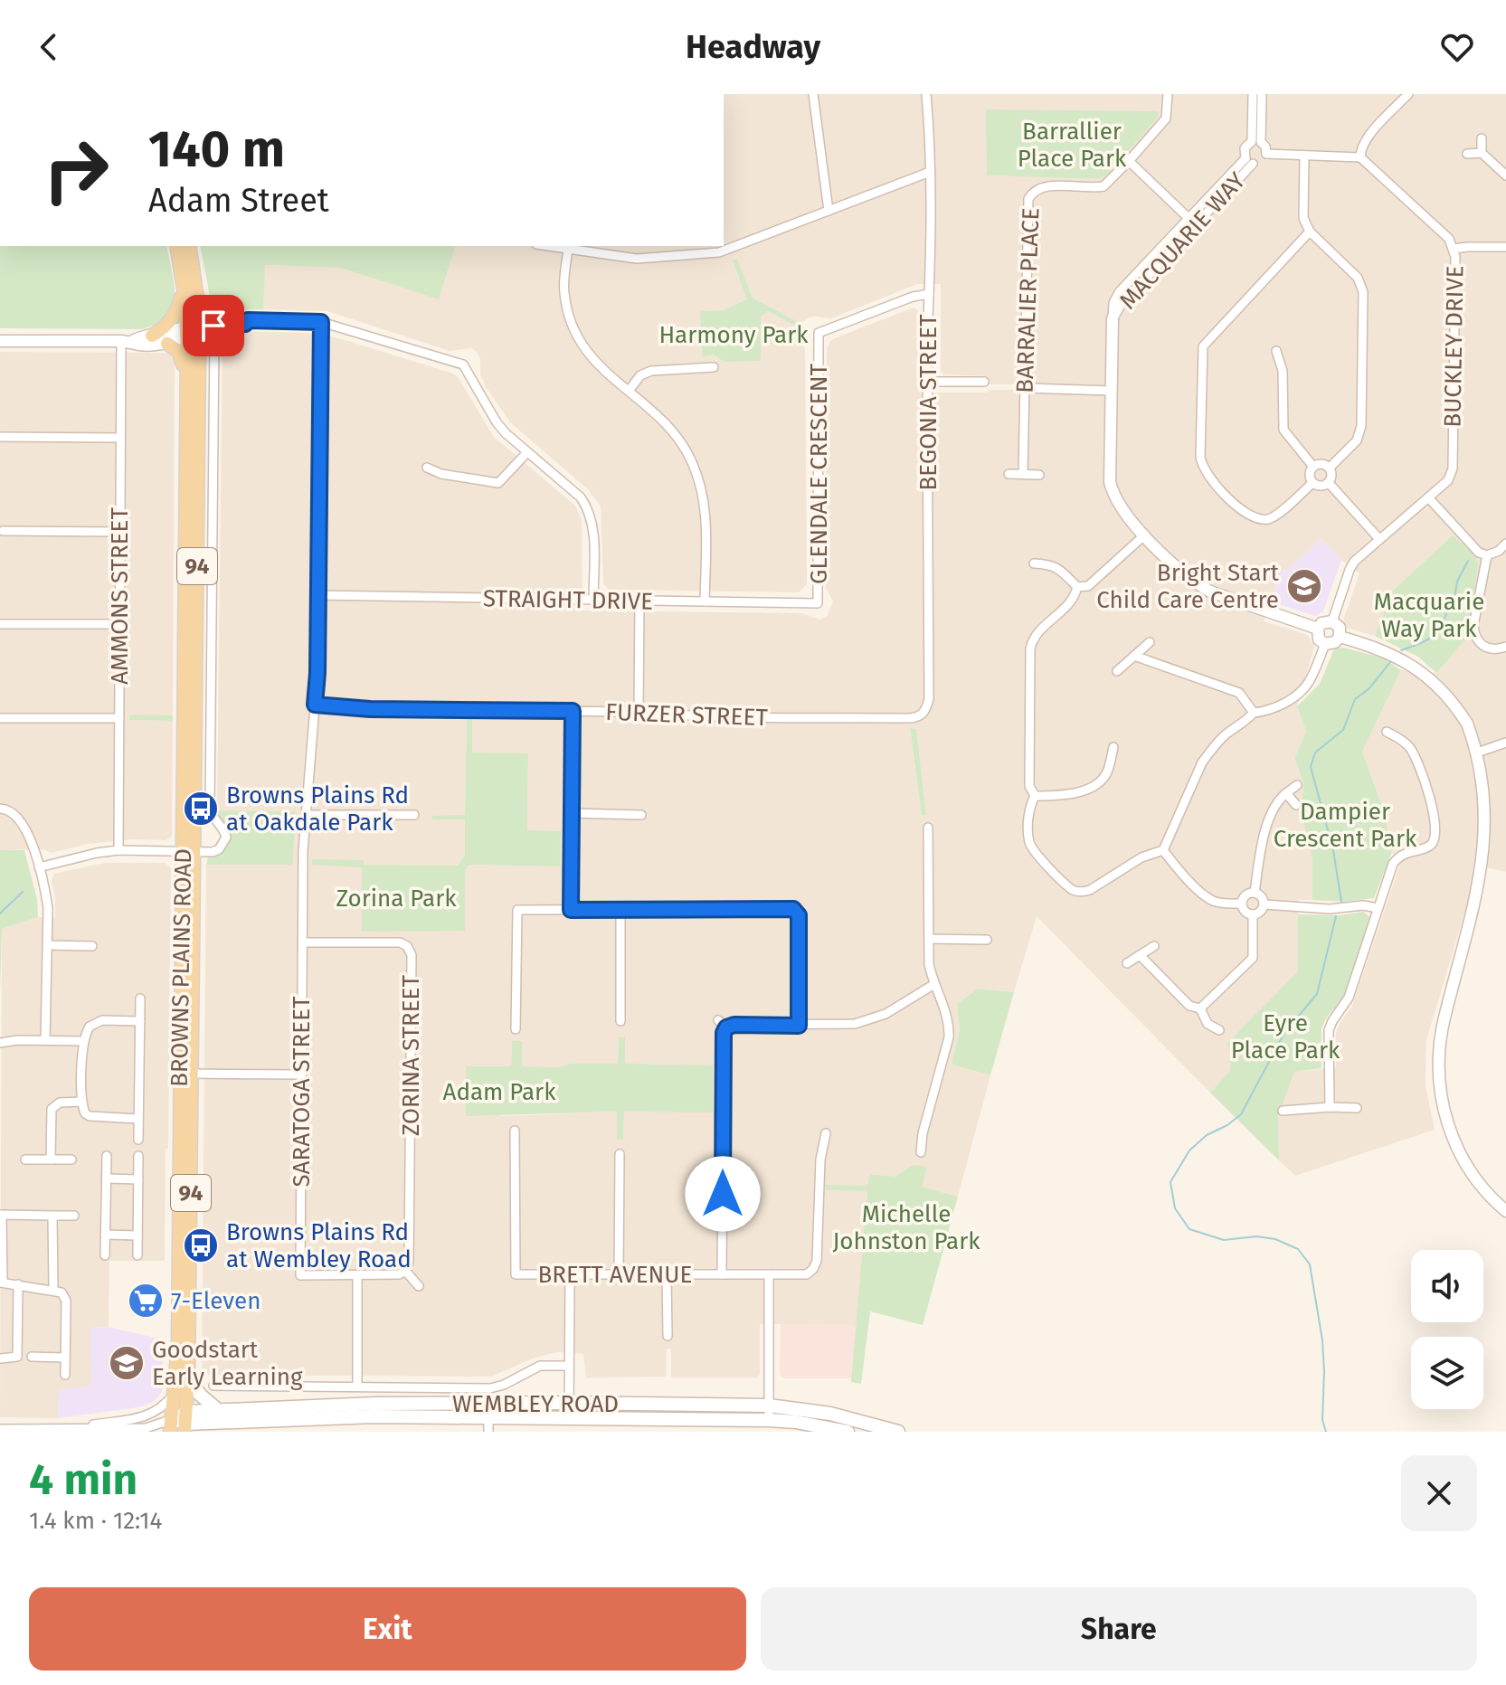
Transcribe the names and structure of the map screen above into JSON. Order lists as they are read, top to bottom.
{
  "streets": {
    "main road": ["94", "BROWNS PLAINS ROAD", "WEMBLEY ROAD"],
    "street": [
      "MACQUARIE WAY",
      "BARRALIER PLACE",
      "BUCKLEY DRIVE",
      "BEGONIA STREET",
      "GLENDALE CRESCENT",
      "AMMONS STREET",
      "STRAIGHT DRIVE",
      "FURZER STREET",
      "ZORINA STREET",
      "SARATOGA STREET",
      "BRETT AVENUE"
    ]
  },
  "crossings": [
    ["MACQUARIE WAY", "BUCKLEY DRIVE"],
    ["BEGONIA STREET", "GLENDALE CRESCENT"],
    ["BEGONIA STREET", "FURZER STREET"],
    ["GLENDALE CRESCENT", "STRAIGHT DRIVE"],
    ["STRAIGHT DRIVE", "SARATOGA STREET"],
    ["FURZER STREET", "SARATOGA STREET"],
    ["BROWNS PLAINS ROAD", "WEMBLEY ROAD"],
    ["ZORINA STREET", "SARATOGA STREET"]
  ],
  "parks": [
    "Barrallier Place Park",
    "Harmony Park",
    "Macquarie Way Park",
    "Dampier Crescent Park",
    "Zorina Park",
    "Eyre Place Park",
    "Adam Park",
    "Michelle Johnston Park"
  ],
  "places": {
    "school or university": ["Bright Start Child Care Centre", "Goodstart Early Learning"],
    "bus stop": ["Browns Plains Rd at Oakdale Park", "Browns Plains Rd at Wembley Road"],
    "supermarket": ["7-Eleven"]
  },
  "page": {
    "header": "Headway",
    "turn": ["140 m", "Adam Street"],
    "heading": ["4 min", "1.4 km · 12:14"],
    "buttons": ["Exit", "Share"]
  }
}
